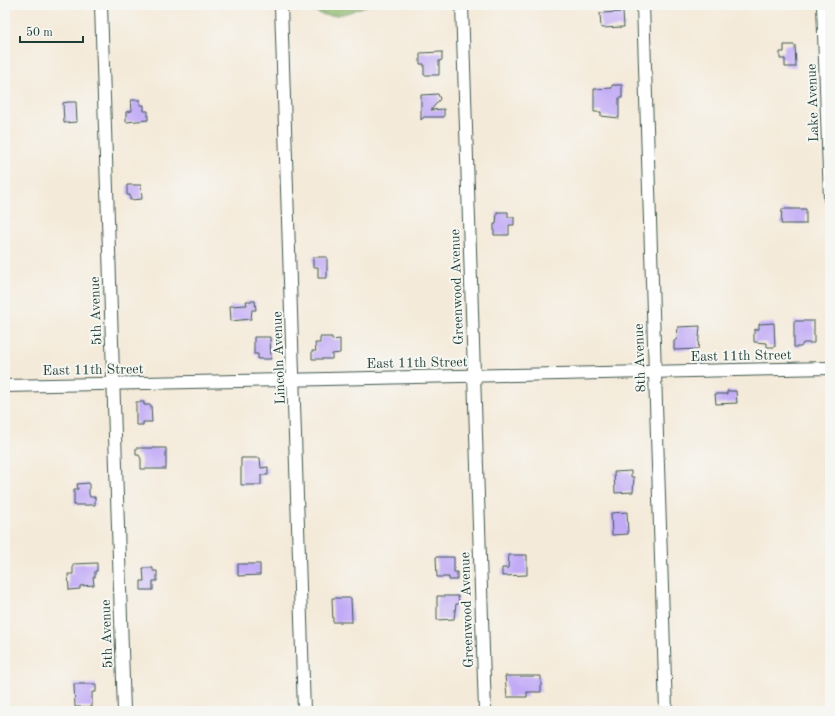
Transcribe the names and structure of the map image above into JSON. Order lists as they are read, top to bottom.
{
  "streets": {
    "street": [
      "Lake Avenue",
      "Greenwood Avenue",
      "5th Avenue",
      "East 11th Street",
      "Lincoln Avenue",
      "8th Avenue"
    ]
  },
  "crossings": [
    ["Greenwood Avenue", "East 11th Street"],
    ["5th Avenue", "East 11th Street"],
    ["East 11th Street", "Lincoln Avenue"],
    ["East 11th Street", "8th Avenue"]
  ],
  "scale_bar": "50 m"
}
